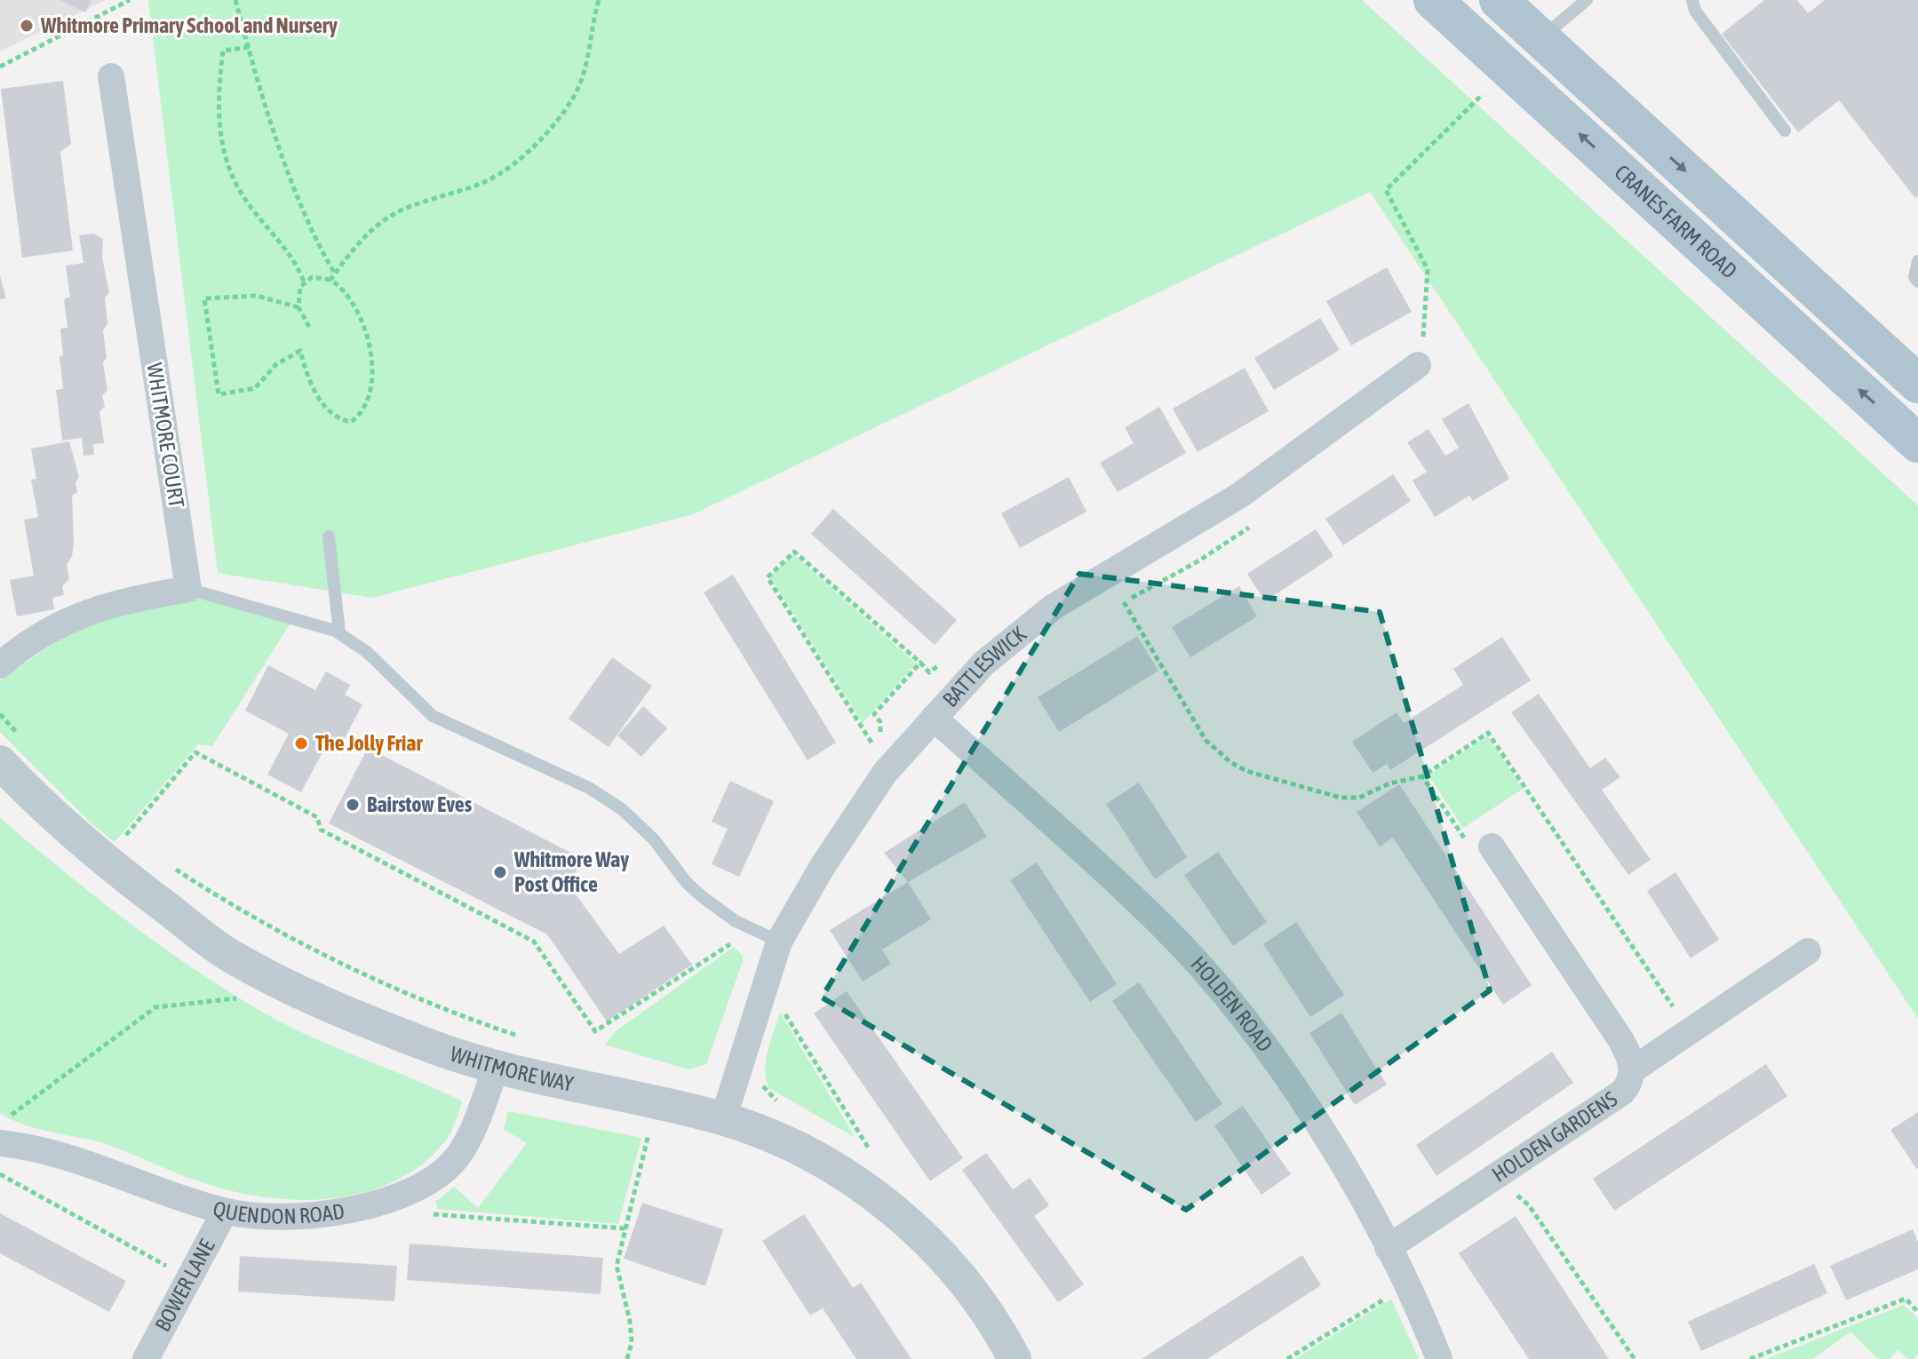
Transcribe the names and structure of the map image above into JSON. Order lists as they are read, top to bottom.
{
  "streets": {
    "main road": ["CRANES FARM ROAD"],
    "street": [
      "WHITMORE COURT",
      "BATTLESWICK",
      "HOLDEN ROAD",
      "WHITMORE WAY",
      "HOLDEN GARDENS",
      "QUENDON ROAD",
      "BOWER LANE"
    ]
  },
  "crossings": [
    ["BATTLESWICK", "HOLDEN ROAD"],
    ["BATTLESWICK", "WHITMORE WAY"],
    ["HOLDEN ROAD", "HOLDEN GARDENS"],
    ["WHITMORE WAY", "QUENDON ROAD"],
    ["QUENDON ROAD", "BOWER LANE"]
  ],
  "places": [
    "Whitmore Primary School and Nursery",
    "The Jolly Friar",
    "Bairstow Eves",
    "Whitmore Way Post Office"
  ]
}
